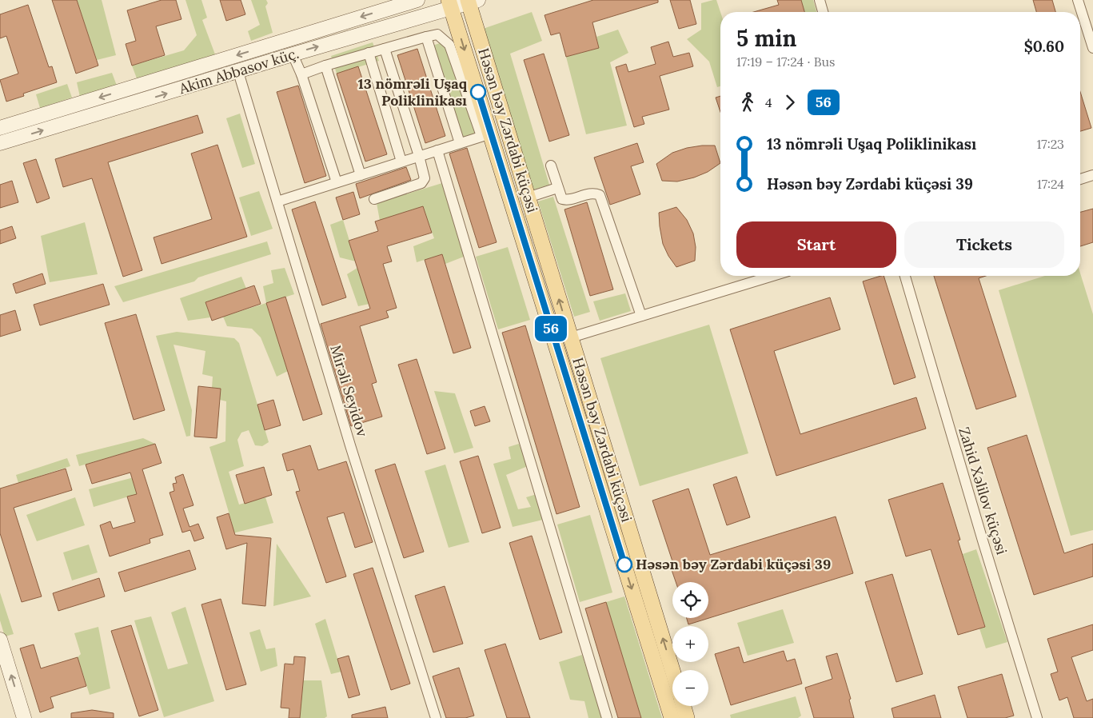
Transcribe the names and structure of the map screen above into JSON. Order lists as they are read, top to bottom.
{
  "streets": {
    "main road": ["Akim Abbasov küç.", "Həsən bəy Zərdabi küçəsi"],
    "street": ["Mirəli Seyidov", "Zahid Xəlilov küçəsi"]
  },
  "crossings": [
    ["Akim Abbasov küç.", "Həsən bəy Zərdabi küçəsi"],
    ["Akim Abbasov küç.", "Mirəli Seyidov"]
  ],
  "places": ["13 nömrəli Uşaq Poliklinikası", "Həsən bəy Zərdabi küçəsi 39"],
  "lines": ["bus line 56"],
  "page": {
    "on_map": "56",
    "heading": ["5 min", "17:19 – 17:24 · Bus", "$0.60"],
    "legs": ["4", "56"],
    "list": [
      {
        "name": "13 nömrəli Uşaq Poliklinikası",
        "value": "17:23"
      },
      {
        "name": "Həsən bəy Zərdabi küçəsi 39",
        "value": "17:24"
      }
    ],
    "buttons": ["Start", "Tickets"],
    "map_buttons": ["+", "−"]
  }
}
